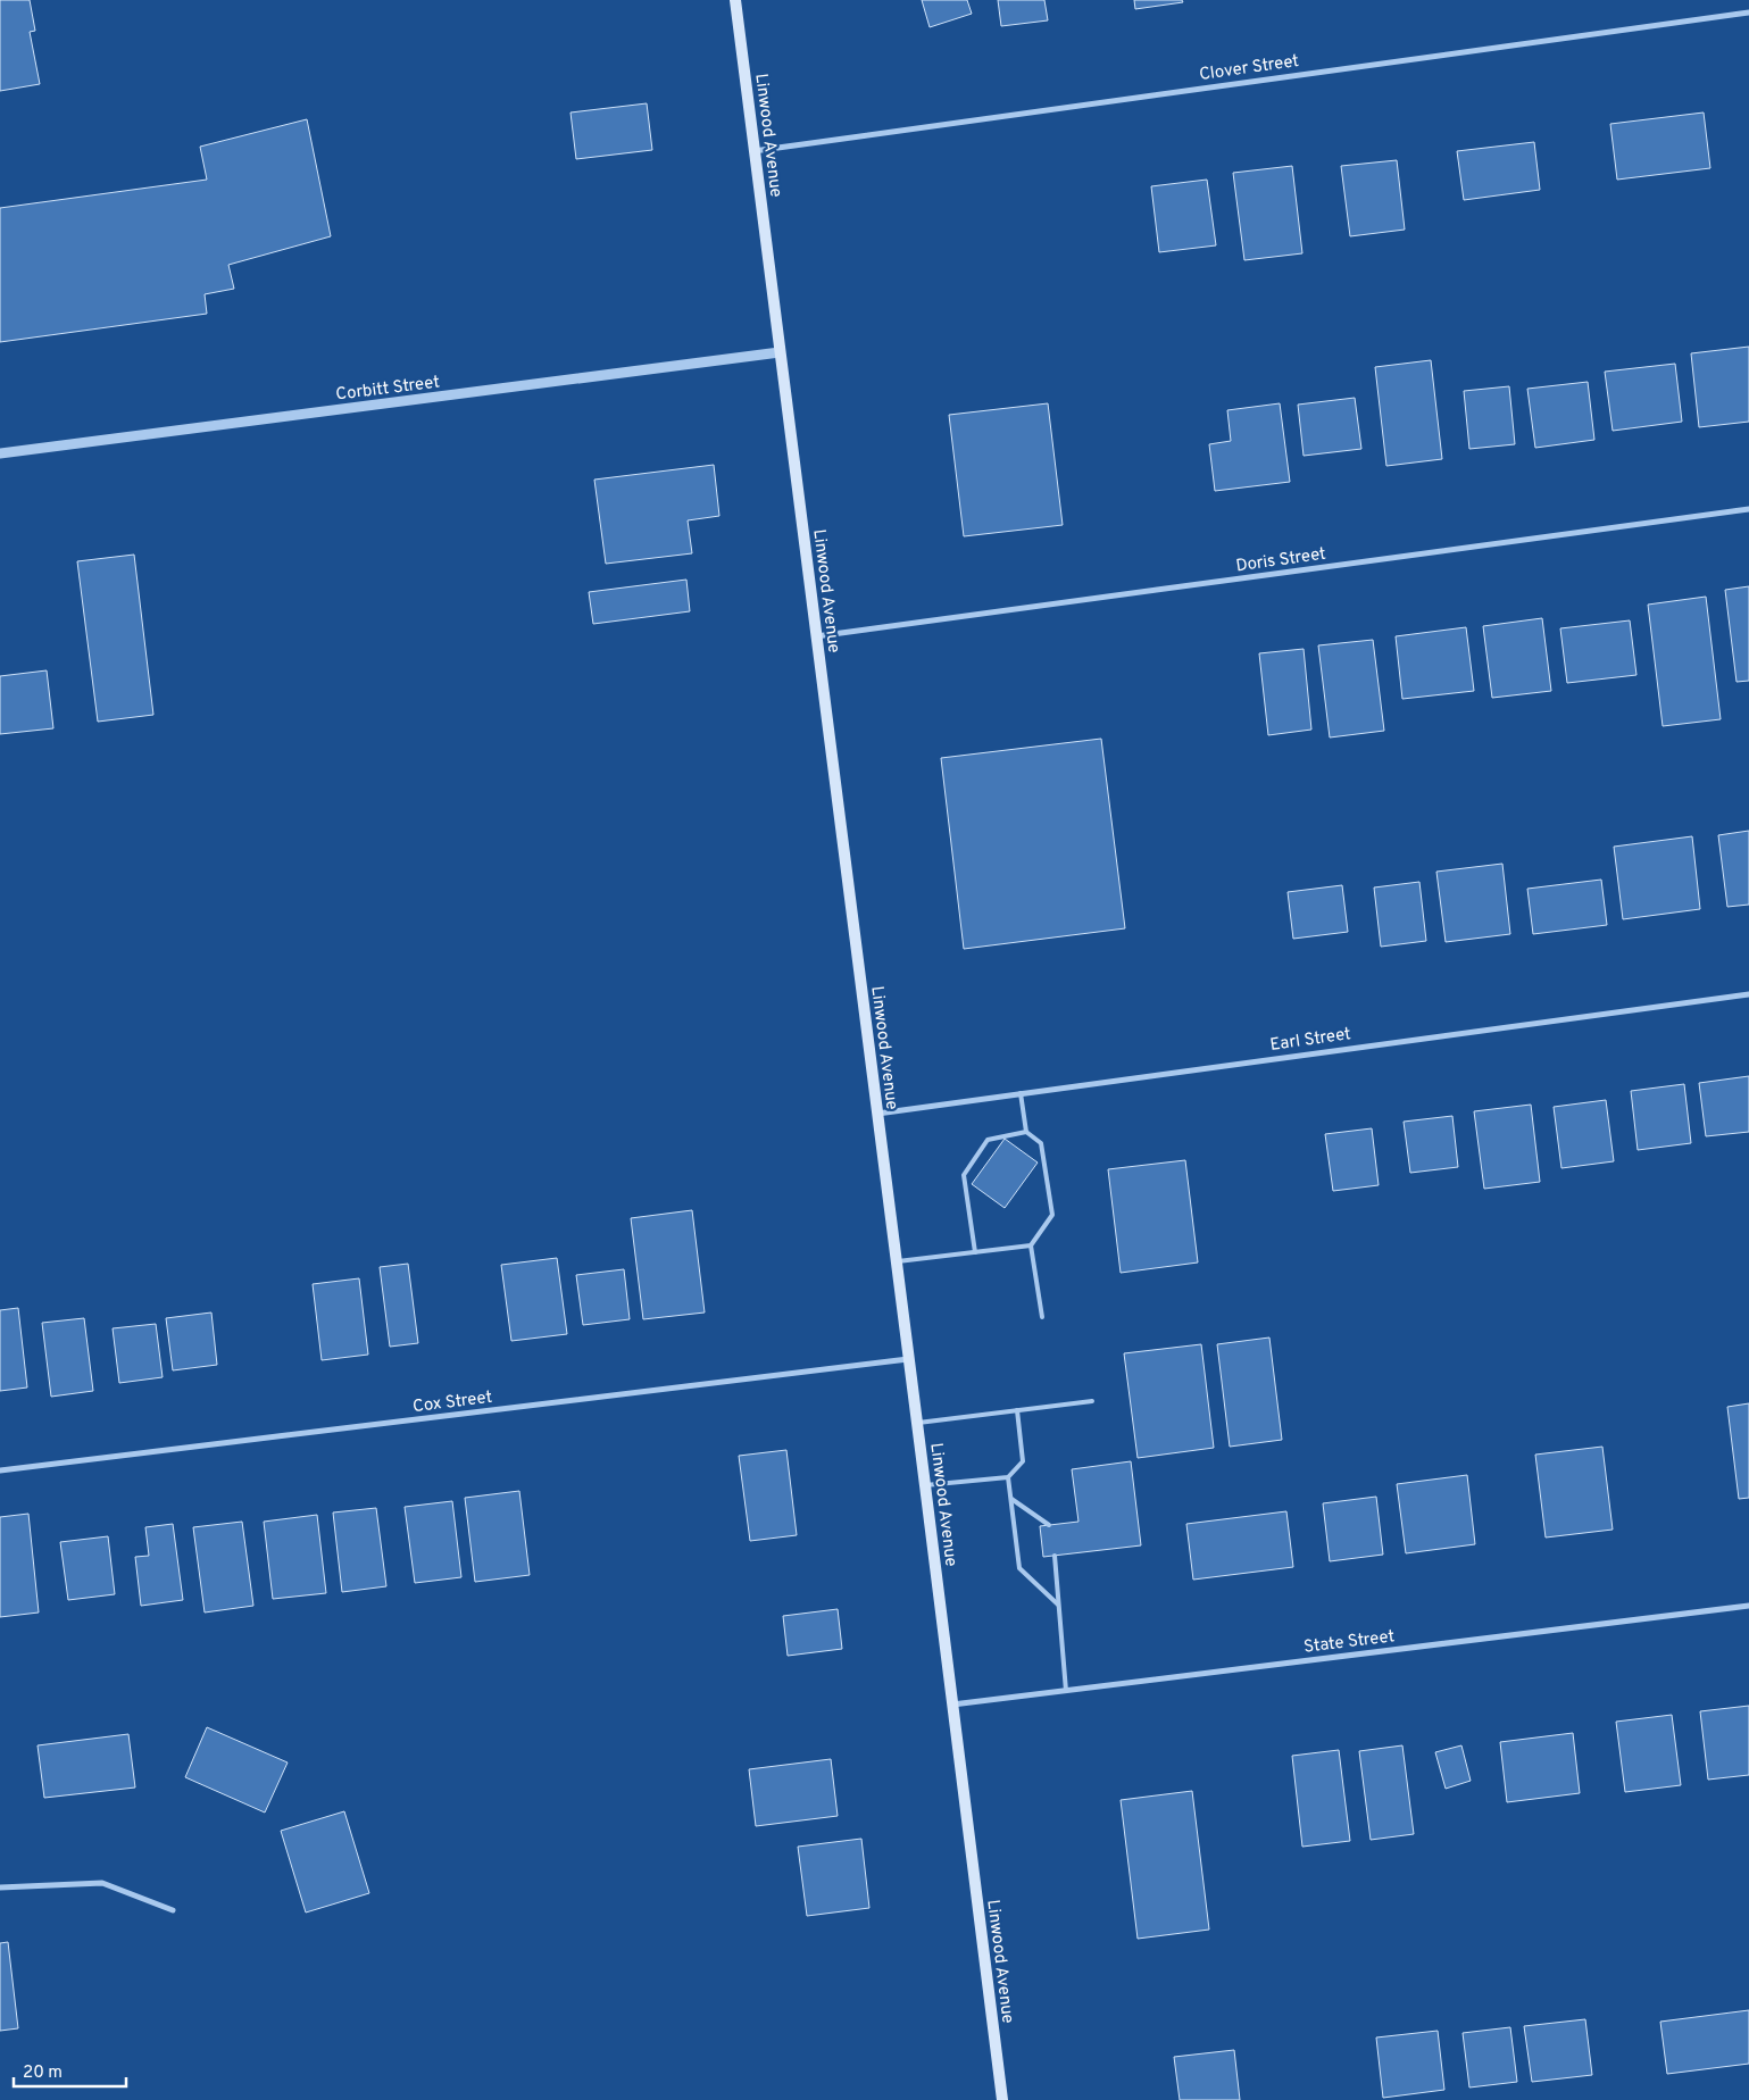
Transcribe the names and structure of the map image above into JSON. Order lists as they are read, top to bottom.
{
  "streets": {
    "main road": ["Linwood Avenue"],
    "street": [
      "Clover Street",
      "Corbitt Street",
      "Doris Street",
      "Earl Street",
      "Cox Street",
      "State Street"
    ]
  },
  "crossings": [
    ["Clover Street", "Linwood Avenue"],
    ["Linwood Avenue", "Corbitt Street"],
    ["Linwood Avenue", "Doris Street"],
    ["Linwood Avenue", "Earl Street"],
    ["Linwood Avenue", "Cox Street"],
    ["Linwood Avenue", "State Street"]
  ],
  "scale_bar": "20 m"
}
